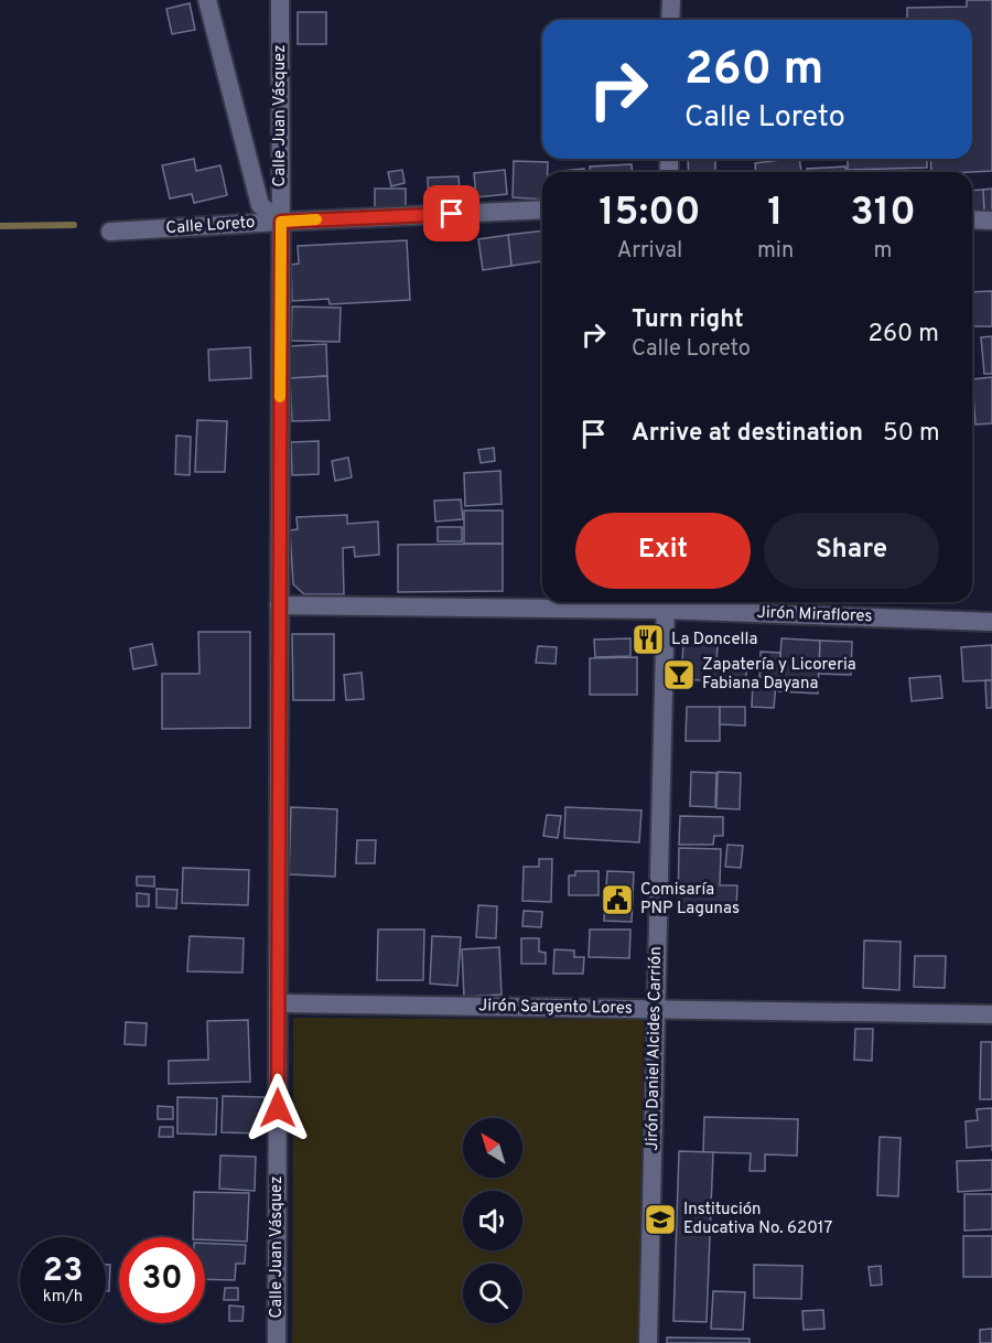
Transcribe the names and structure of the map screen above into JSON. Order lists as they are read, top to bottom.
{
  "streets": {
    "street": [
      "Calle Juan Vásquez",
      "Calle Loreto",
      "Jirón Miraflores",
      "Jirón Sargento Lores",
      "Jirón Daniel Alcides Carrión"
    ]
  },
  "crossings": [
    ["Calle Juan Vásquez", "Calle Loreto"],
    ["Calle Juan Vásquez", "Jirón Miraflores"],
    ["Calle Juan Vásquez", "Jirón Sargento Lores"],
    ["Jirón Miraflores", "Jirón Daniel Alcides Carrión"],
    ["Jirón Sargento Lores", "Jirón Daniel Alcides Carrión"]
  ],
  "places": {
    "restaurant": ["La Doncella"],
    "bar": ["Zapatería y Licoreria Fabiana Dayana"],
    "public building": ["Comisaría PNP Lagunas"],
    "school or university": ["Institución Educativa No. 62017"]
  },
  "north": "top left",
  "page": {
    "turn": ["260 m", "Calle Loreto"],
    "eta": [
      "15:00",
      "Arrival",
      "1",
      "min",
      "310",
      "m"
    ],
    "list": [
      {
        "name": "Turn right",
        "note": "Calle Loreto",
        "value": "260 m"
      },
      {
        "name": "Arrive at destination",
        "value": "50 m"
      }
    ],
    "buttons": ["Exit", "Share"],
    "speed": "23 km/h",
    "limit": "30"
  }
}
